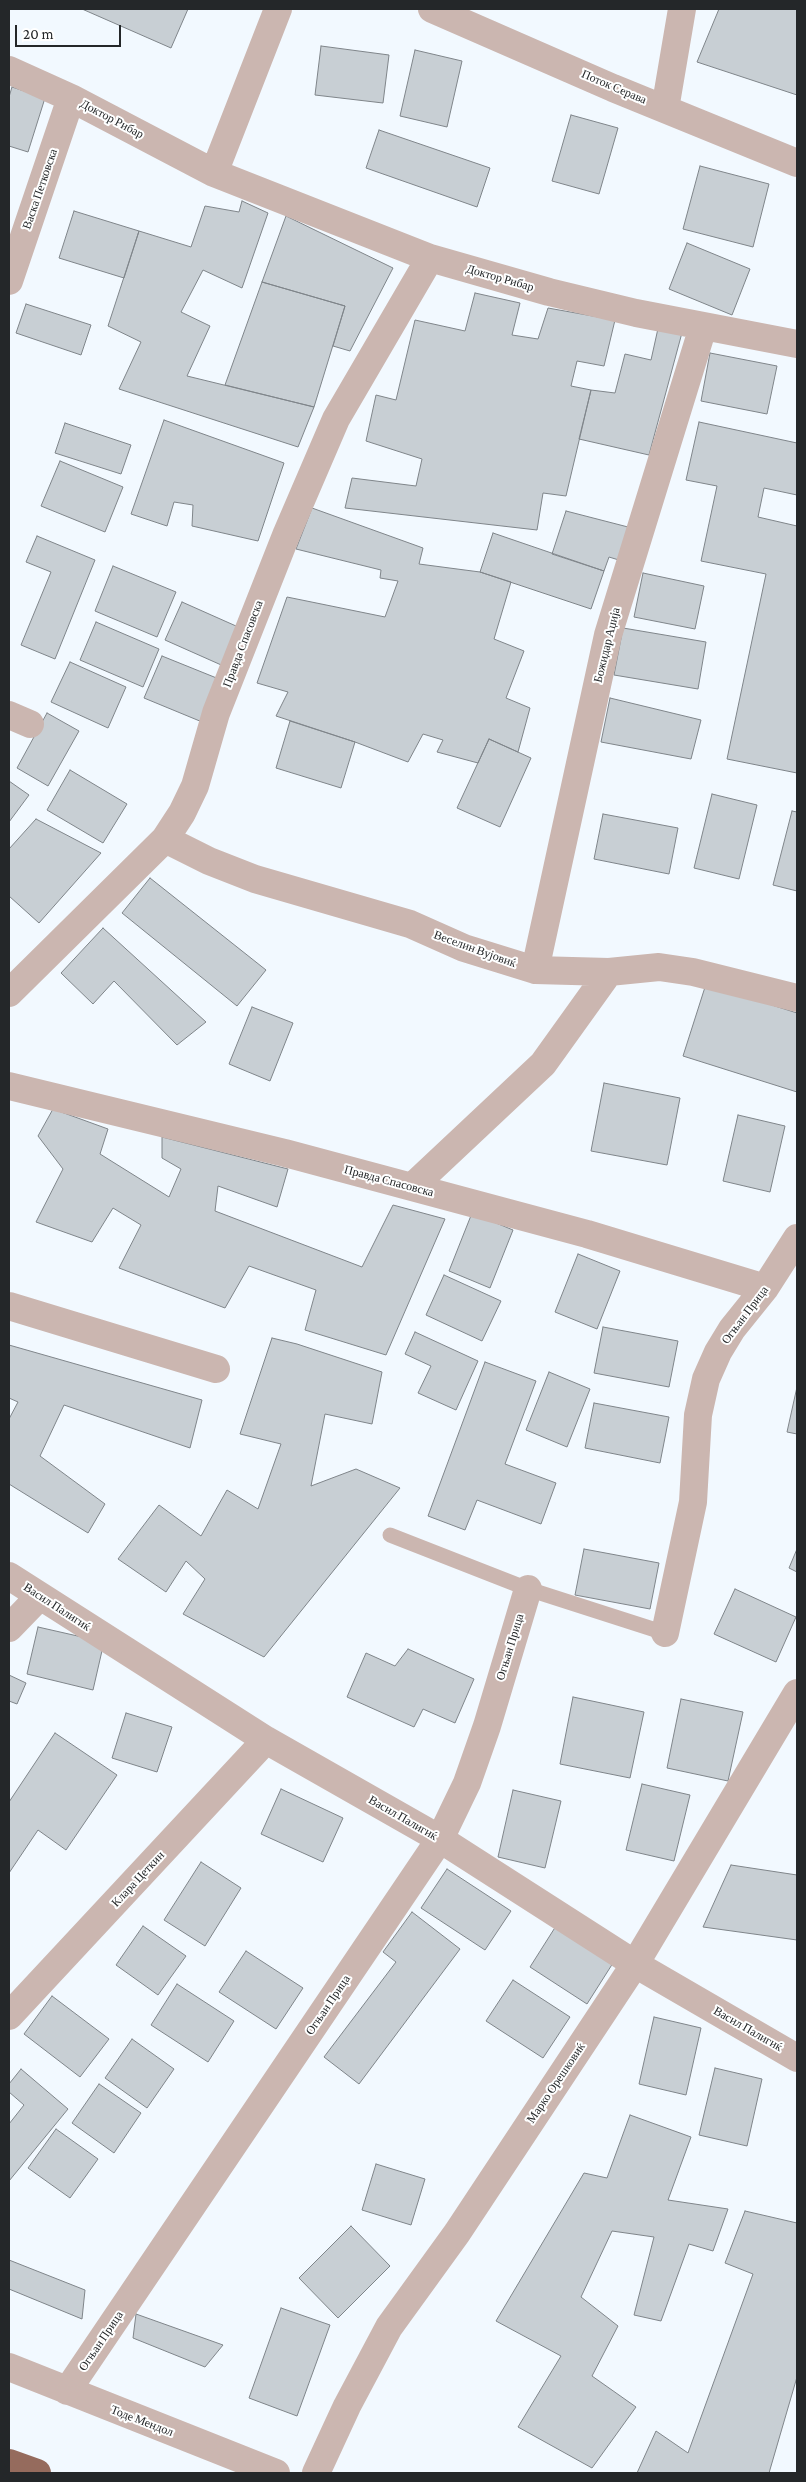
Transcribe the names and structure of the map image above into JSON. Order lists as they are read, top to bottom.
{
  "streets": {
    "street": [
      "Поток Серава",
      "Доктор Рибар",
      "Васка Петковска",
      "Правда Спасовска",
      "Божидар Аџија",
      "Веселин Вујовиќ",
      "Огњан Прица",
      "Васил Палигиќ",
      "Клара Цеткин",
      "Марко Орешковиќ",
      "Тоде Мендол"
    ]
  },
  "crossings": [
    ["Доктор Рибар", "Васка Петковска"],
    ["Доктор Рибар", "Правда Спасовска"],
    ["Доктор Рибар", "Божидар Аџија"],
    ["Правда Спасовска", "Веселин Вујовиќ"],
    ["Правда Спасовска", "Огњан Прица"],
    ["Божидар Аџија", "Веселин Вујовиќ"],
    ["Огњан Прица", "Васил Палигиќ"],
    ["Огњан Прица", "Тоде Мендол"],
    ["Васил Палигиќ", "Клара Цеткин"],
    ["Васил Палигиќ", "Марко Орешковиќ"]
  ],
  "scale_bar": "20 m"
}
